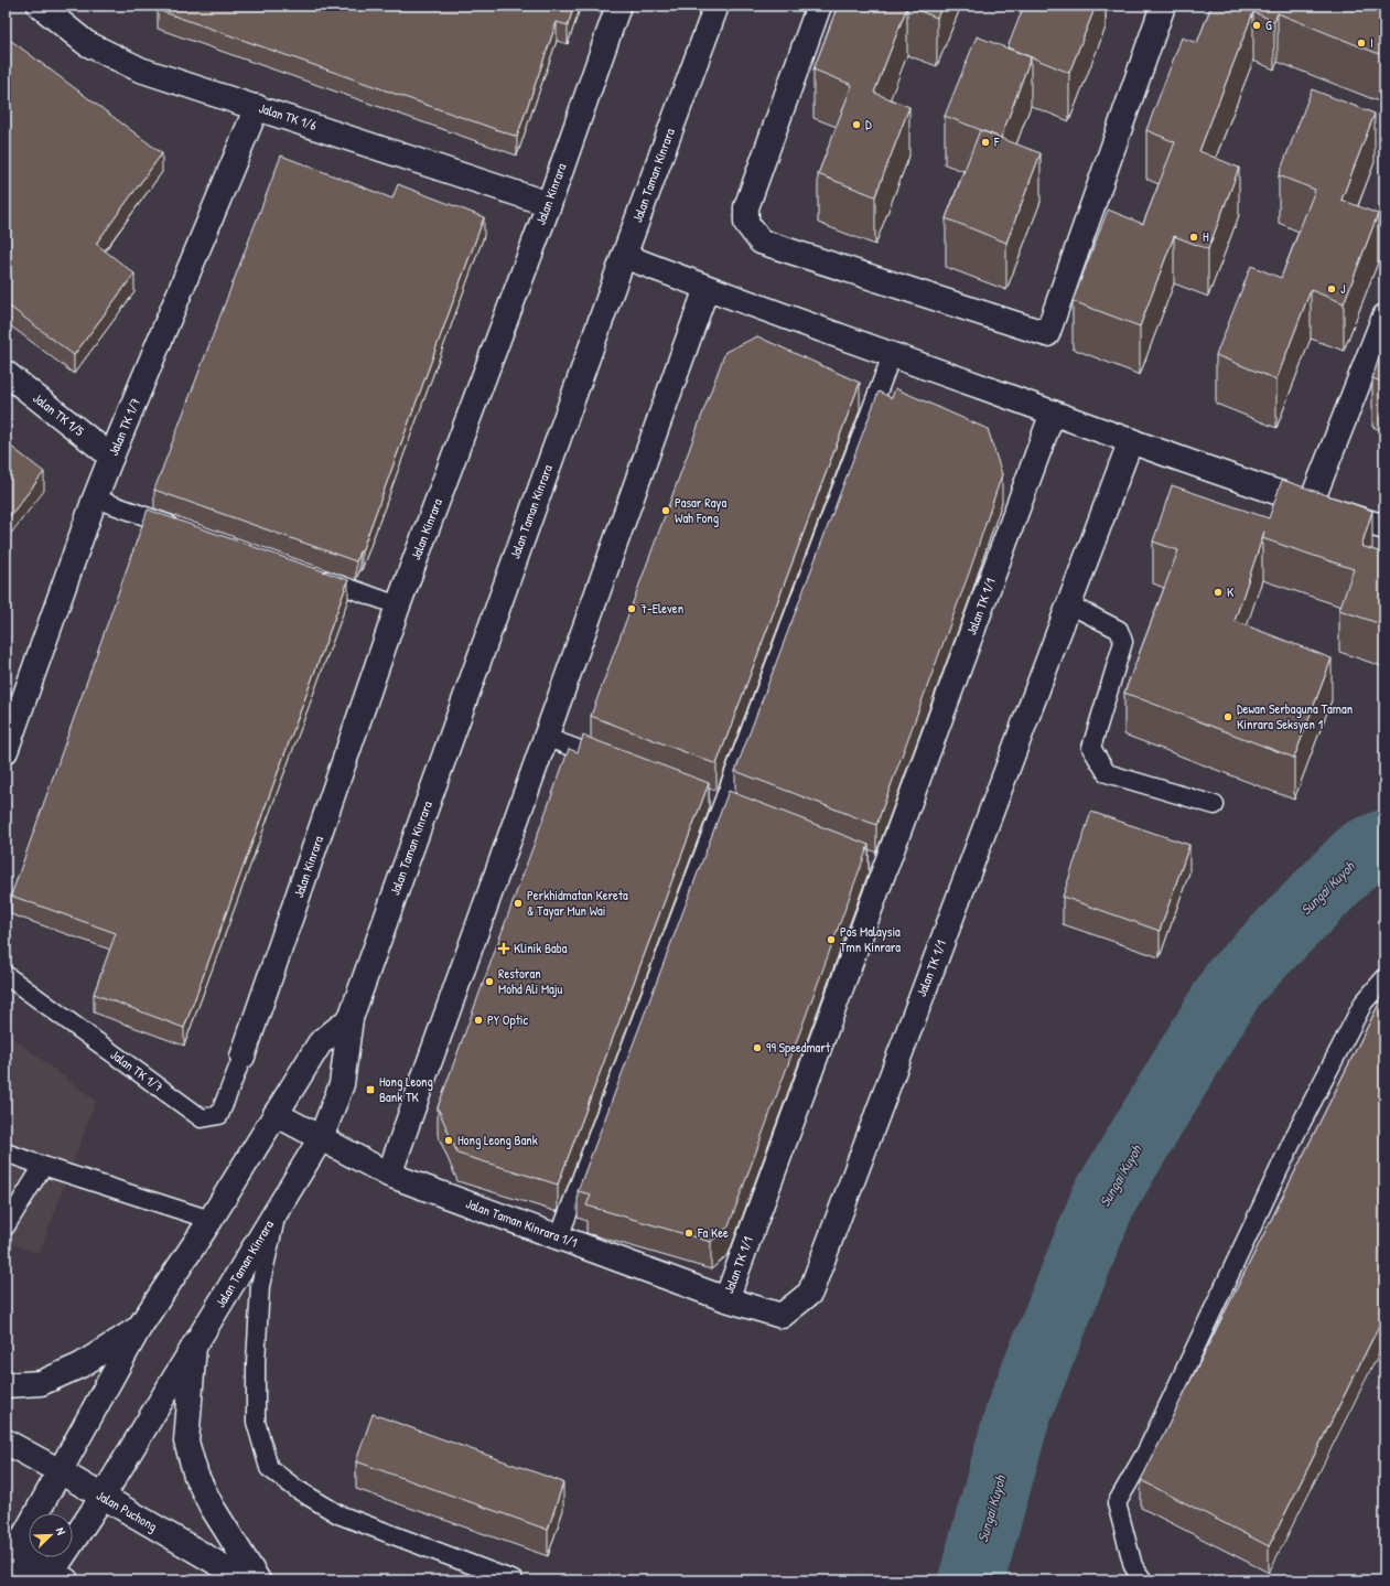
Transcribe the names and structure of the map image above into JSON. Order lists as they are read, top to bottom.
{
  "streets": {
    "street": [
      "Jalan TK 1/6",
      "Jalan Taman Kinrara",
      "Jalan Kinrara",
      "Jalan TK 1/5",
      "Jalan TK 1/7",
      "Jalan TK 1/1",
      "Jalan Taman Kinrara 1/1",
      "Jalan Puchong"
    ]
  },
  "crossings": [
    ["Jalan TK 1/6", "Jalan Kinrara"],
    ["Jalan TK 1/6", "Jalan TK 1/7"],
    ["Jalan Taman Kinrara", "Jalan Taman Kinrara 1/1"],
    ["Jalan Taman Kinrara", "Jalan Puchong"],
    ["Jalan Kinrara", "Jalan TK 1/7"],
    ["Jalan TK 1/5", "Jalan TK 1/7"],
    ["Jalan TK 1/1", "Jalan Taman Kinrara 1/1"]
  ],
  "water": ["Sungai Kuyoh"],
  "places": {
    "other": [
      "G",
      "I",
      "D",
      "F",
      "H",
      "J",
      "Pasar Raya Wah Fong",
      "K",
      "7-Eleven",
      "Dewan Serbaguna Taman Kinrara Seksyen 1",
      "Perkhidmatan Kereta & Tayar Mun Wai",
      "Pos Malaysia Tmn Kinrara",
      "Restoran Mohd Ali Maju",
      "PY Optic",
      "99 Speedmart",
      "Hong Leong Bank",
      "Fa Kee"
    ],
    "health": ["Klinik Baba"],
    "transit": ["Hong Leong Bank TK"]
  },
  "north": "top right"
}
